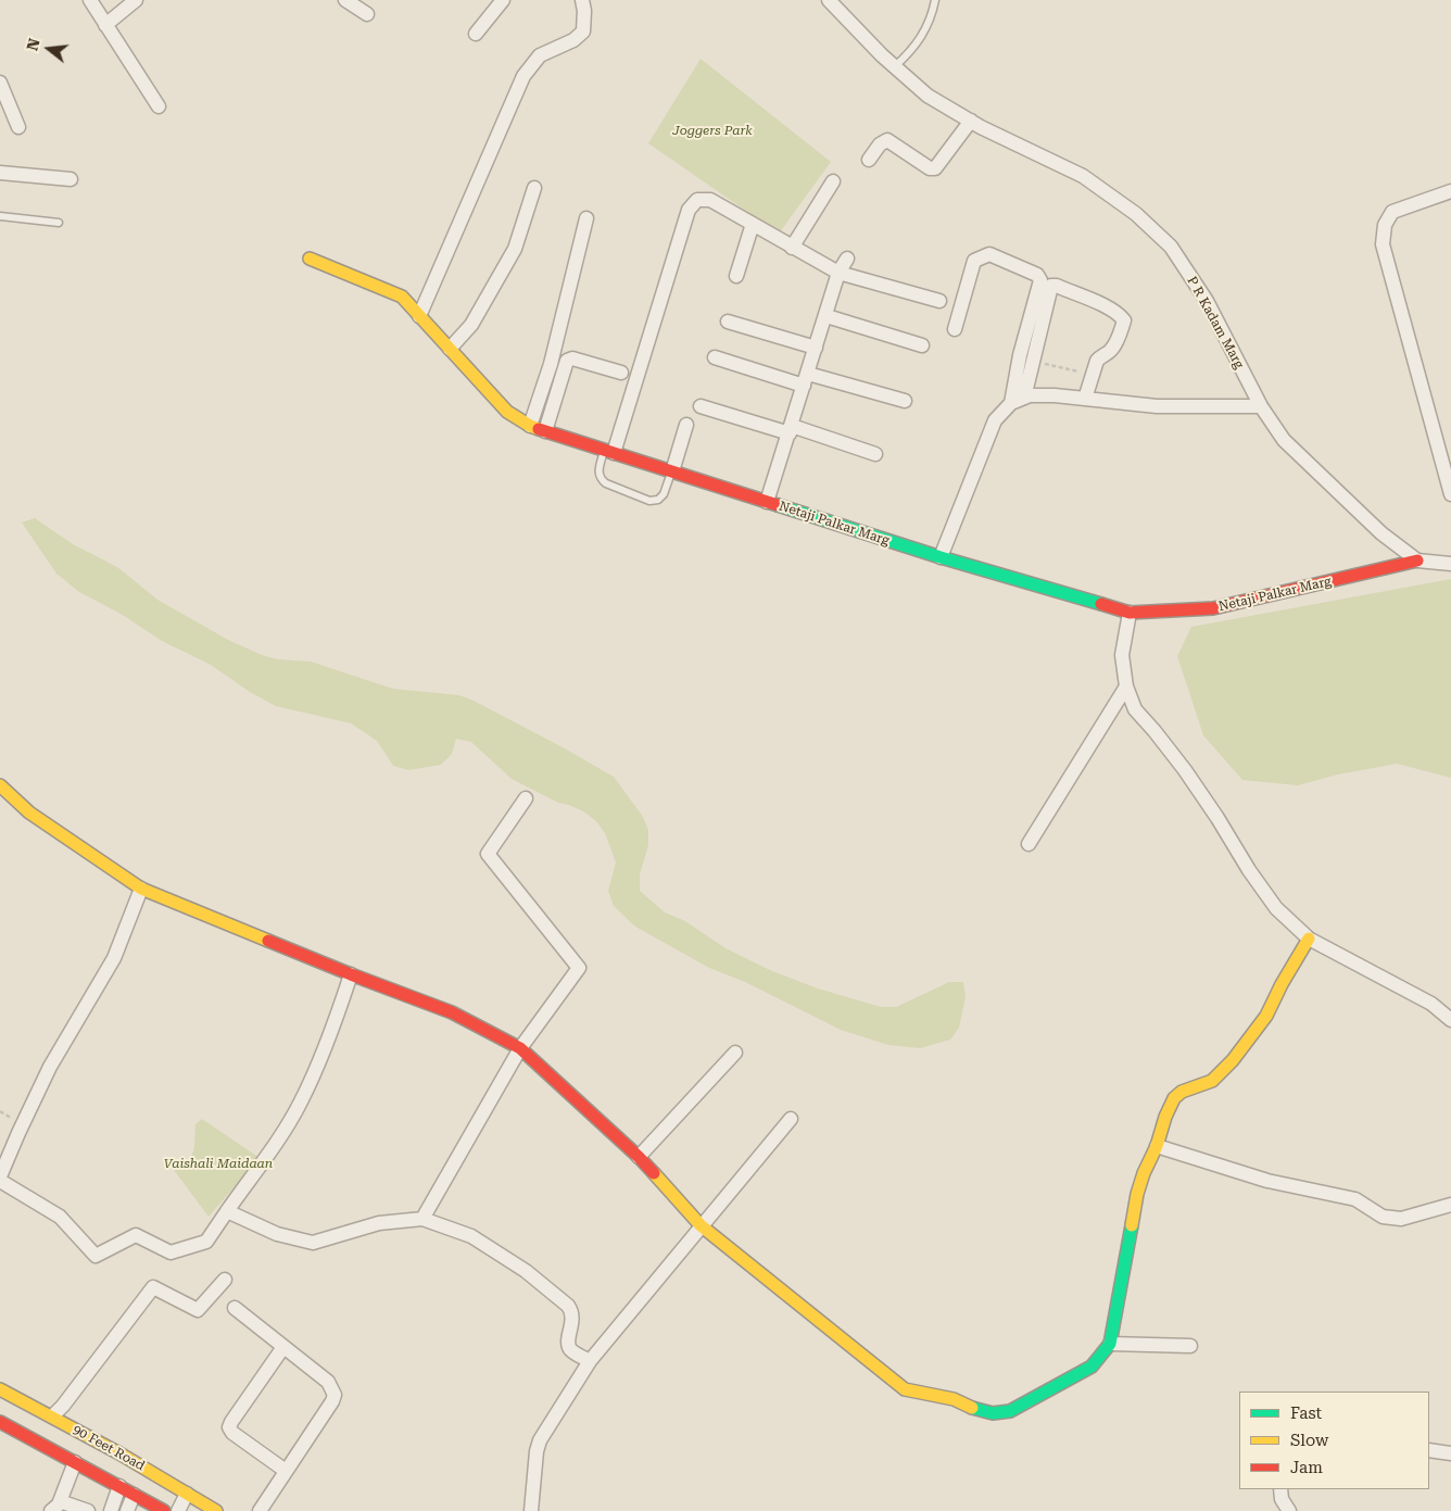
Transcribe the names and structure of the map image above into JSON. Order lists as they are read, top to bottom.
{
  "streets": {
    "street": ["P R Kadam Marg", "Netaji Palkar Marg", "90 Feet Road"]
  },
  "crossings": [
    ["P R Kadam Marg", "Netaji Palkar Marg"]
  ],
  "parks": ["Joggers Park", "Vaishali Maidaan"],
  "legend": ["Fast", "Slow", "Jam"],
  "north": "left"
}
